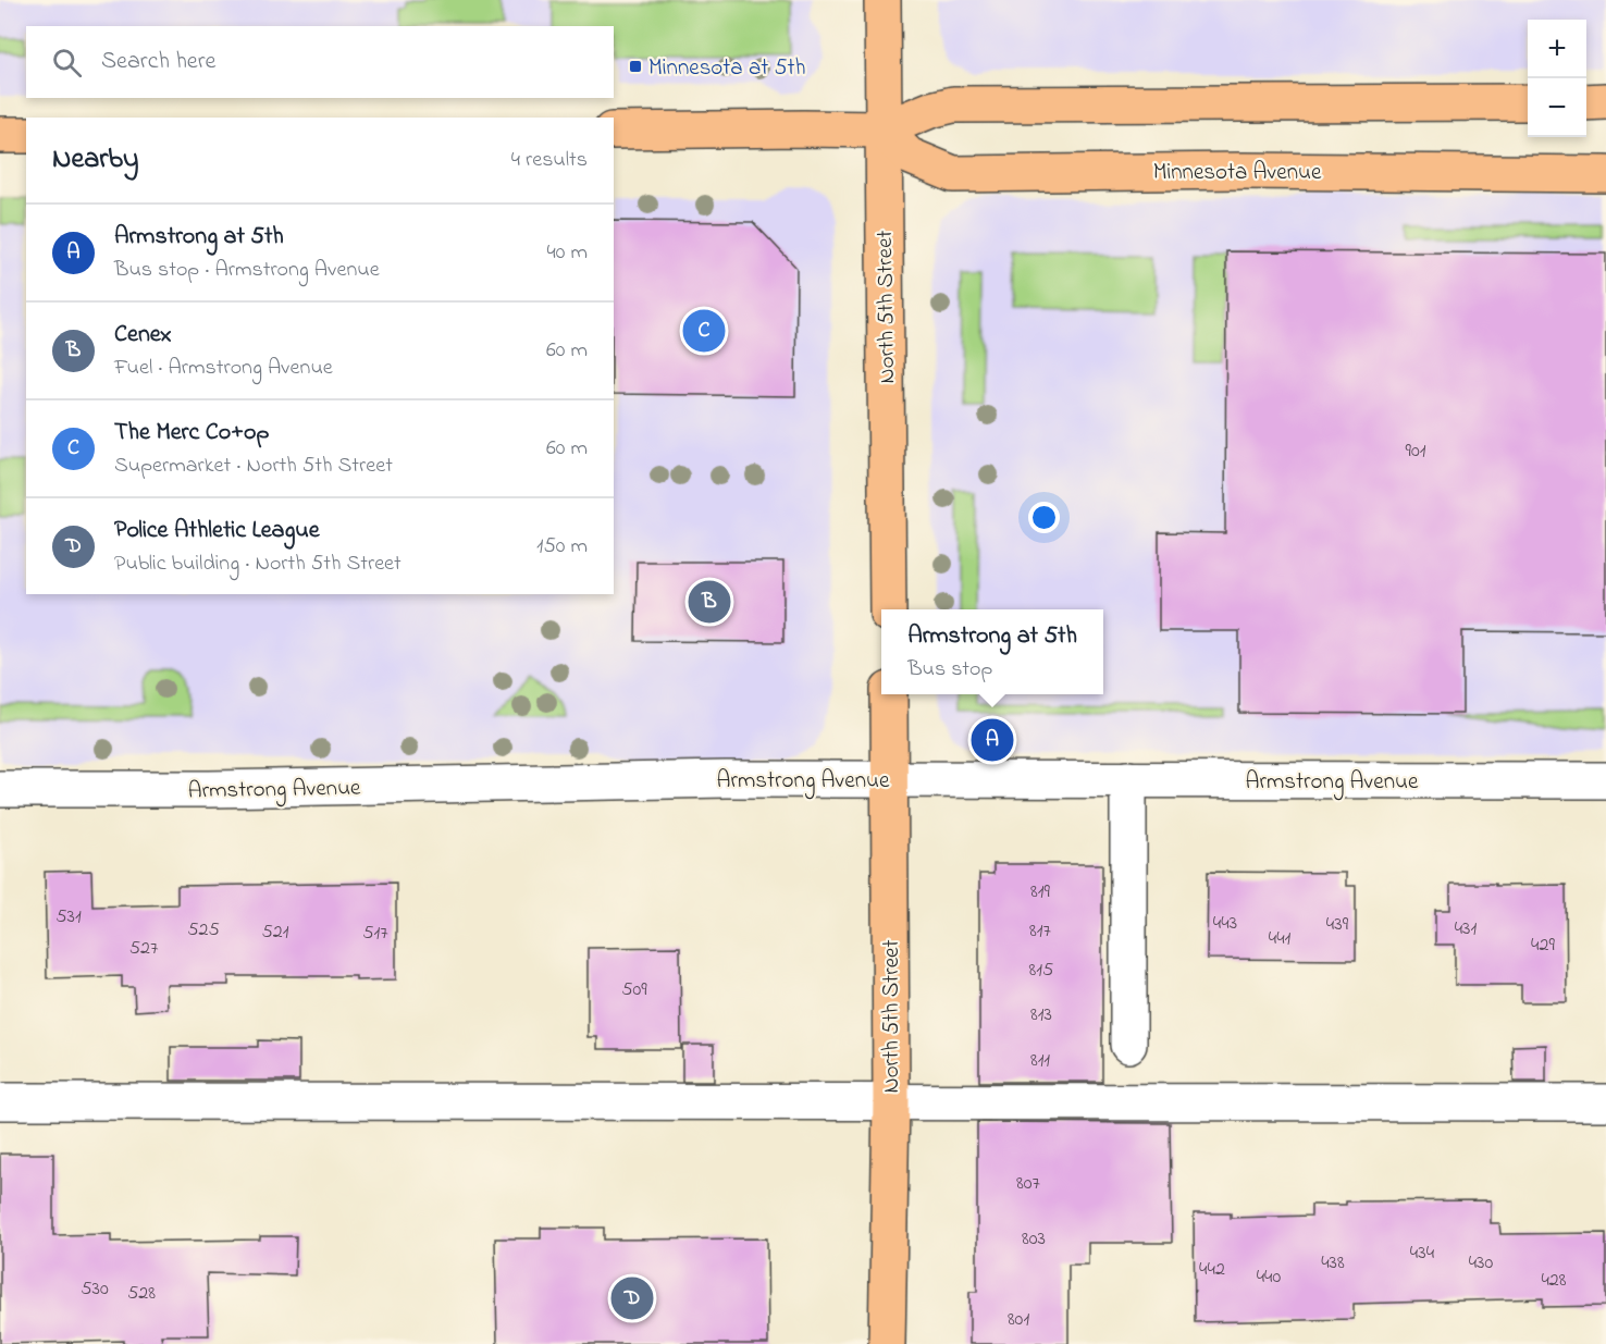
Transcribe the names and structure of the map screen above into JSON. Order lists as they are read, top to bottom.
{
  "streets": {
    "main road": ["Minnesota Avenue", "North 5th Street"],
    "street": ["Armstrong Avenue"]
  },
  "crossings": [
    ["Minnesota Avenue", "North 5th Street"],
    ["North 5th Street", "Armstrong Avenue"]
  ],
  "places": {
    "transit": ["Minnesota at 5th"]
  },
  "house_numbers": [
    "901",
    "819",
    "531",
    "443",
    "439",
    "431",
    "525",
    "817",
    "521",
    "517",
    "441",
    "429",
    "527",
    "815",
    "509",
    "813",
    "811",
    "807",
    "803",
    "434",
    "438",
    "430",
    "442",
    "440",
    "428",
    "530",
    "528",
    "801"
  ],
  "page": {
    "map_buttons": ["+", "−"],
    "search": "Search here",
    "heading": ["Nearby", "4 results"],
    "list": [
      {
        "mark": "A",
        "name": "Armstrong at 5th",
        "note": "Bus stop · Armstrong Avenue",
        "value": "40 m"
      },
      {
        "mark": "B",
        "name": "Cenex",
        "note": "Fuel · Armstrong Avenue",
        "value": "60 m"
      },
      {
        "mark": "C",
        "name": "The Merc Co+op",
        "note": "Supermarket · North 5th Street",
        "value": "60 m"
      },
      {
        "mark": "D",
        "name": "Police Athletic League",
        "note": "Public building · North 5th Street",
        "value": "150 m"
      }
    ],
    "pins": [
      "C",
      "B",
      "A",
      "D"
    ],
    "popup": ["Armstrong at 5th", "Bus stop"]
  }
}
